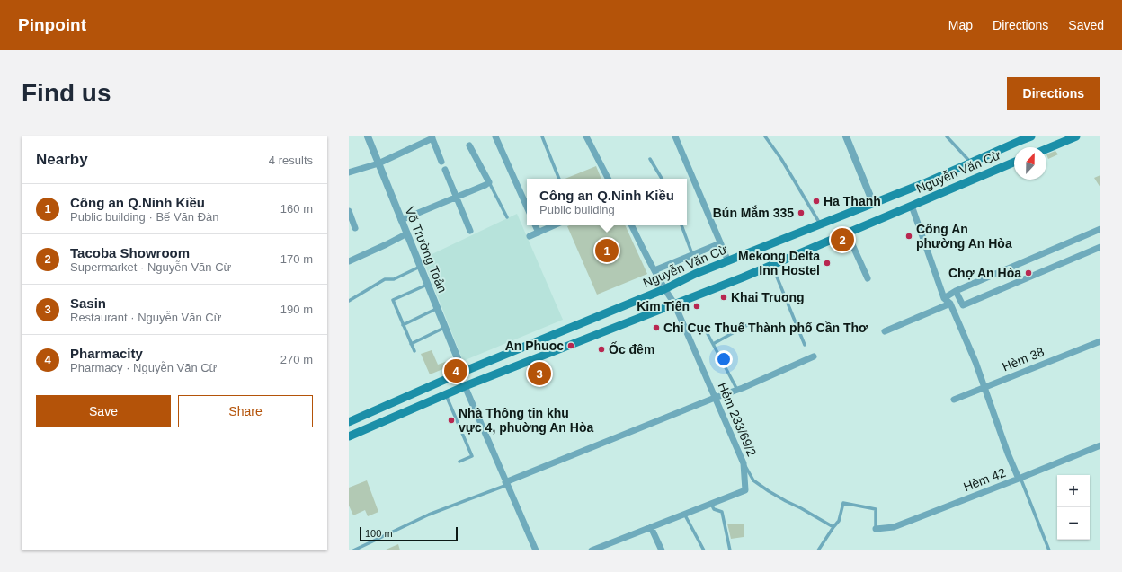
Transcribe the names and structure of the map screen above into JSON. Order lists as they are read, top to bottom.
{
  "streets": {
    "main road": ["Nguyễn Văn Cừ"],
    "street": [
      "Võ Trường Toản",
      "Hèm 38",
      "Hẻm 233/69/2",
      "Hèm 42"
    ]
  },
  "crossings": [
    ["Nguyễn Văn Cừ", "Võ Trường Toản"],
    ["Nguyễn Văn Cừ", "Hẻm 233/69/2"]
  ],
  "places": [
    "Ha Thanh",
    "Bún Mắm 335",
    "Công An phường An Hòa",
    "Mekong Delta Inn Hostel",
    "Chợ An Hòa",
    "Khai Truong",
    "Kim Tiến",
    "Chi Cục Thuế Thành phố Cần Thơ",
    "An Phuoc",
    "Ốc đêm",
    "Nhà Thông tin khu vực 4, phuờng An Hòa"
  ],
  "scale_bar": "100 m",
  "north": "top",
  "page": {
    "header": "Pinpoint",
    "nav": ["Map", "Directions", "Saved"],
    "buttons": [
      "Directions",
      ["Save", "Share"]
    ],
    "title": "Find us",
    "heading": ["Nearby", "4 results"],
    "popup": ["Công an Q.Ninh Kiều", "Public building"],
    "list": [
      {
        "mark": "1",
        "name": "Công an Q.Ninh Kiều",
        "note": "Public building · Bế Văn Đàn",
        "value": "160 m"
      },
      {
        "mark": "2",
        "name": "Tacoba Showroom",
        "note": "Supermarket · Nguyễn Văn Cừ",
        "value": "170 m"
      },
      {
        "mark": "3",
        "name": "Sasin",
        "note": "Restaurant · Nguyễn Văn Cừ",
        "value": "190 m"
      },
      {
        "mark": "4",
        "name": "Pharmacity",
        "note": "Pharmacy · Nguyễn Văn Cừ",
        "value": "270 m"
      }
    ],
    "pins": [
      "2",
      "1",
      "4",
      "3"
    ],
    "map_buttons": ["+", "−"],
    "scale": "100 m"
  }
}
